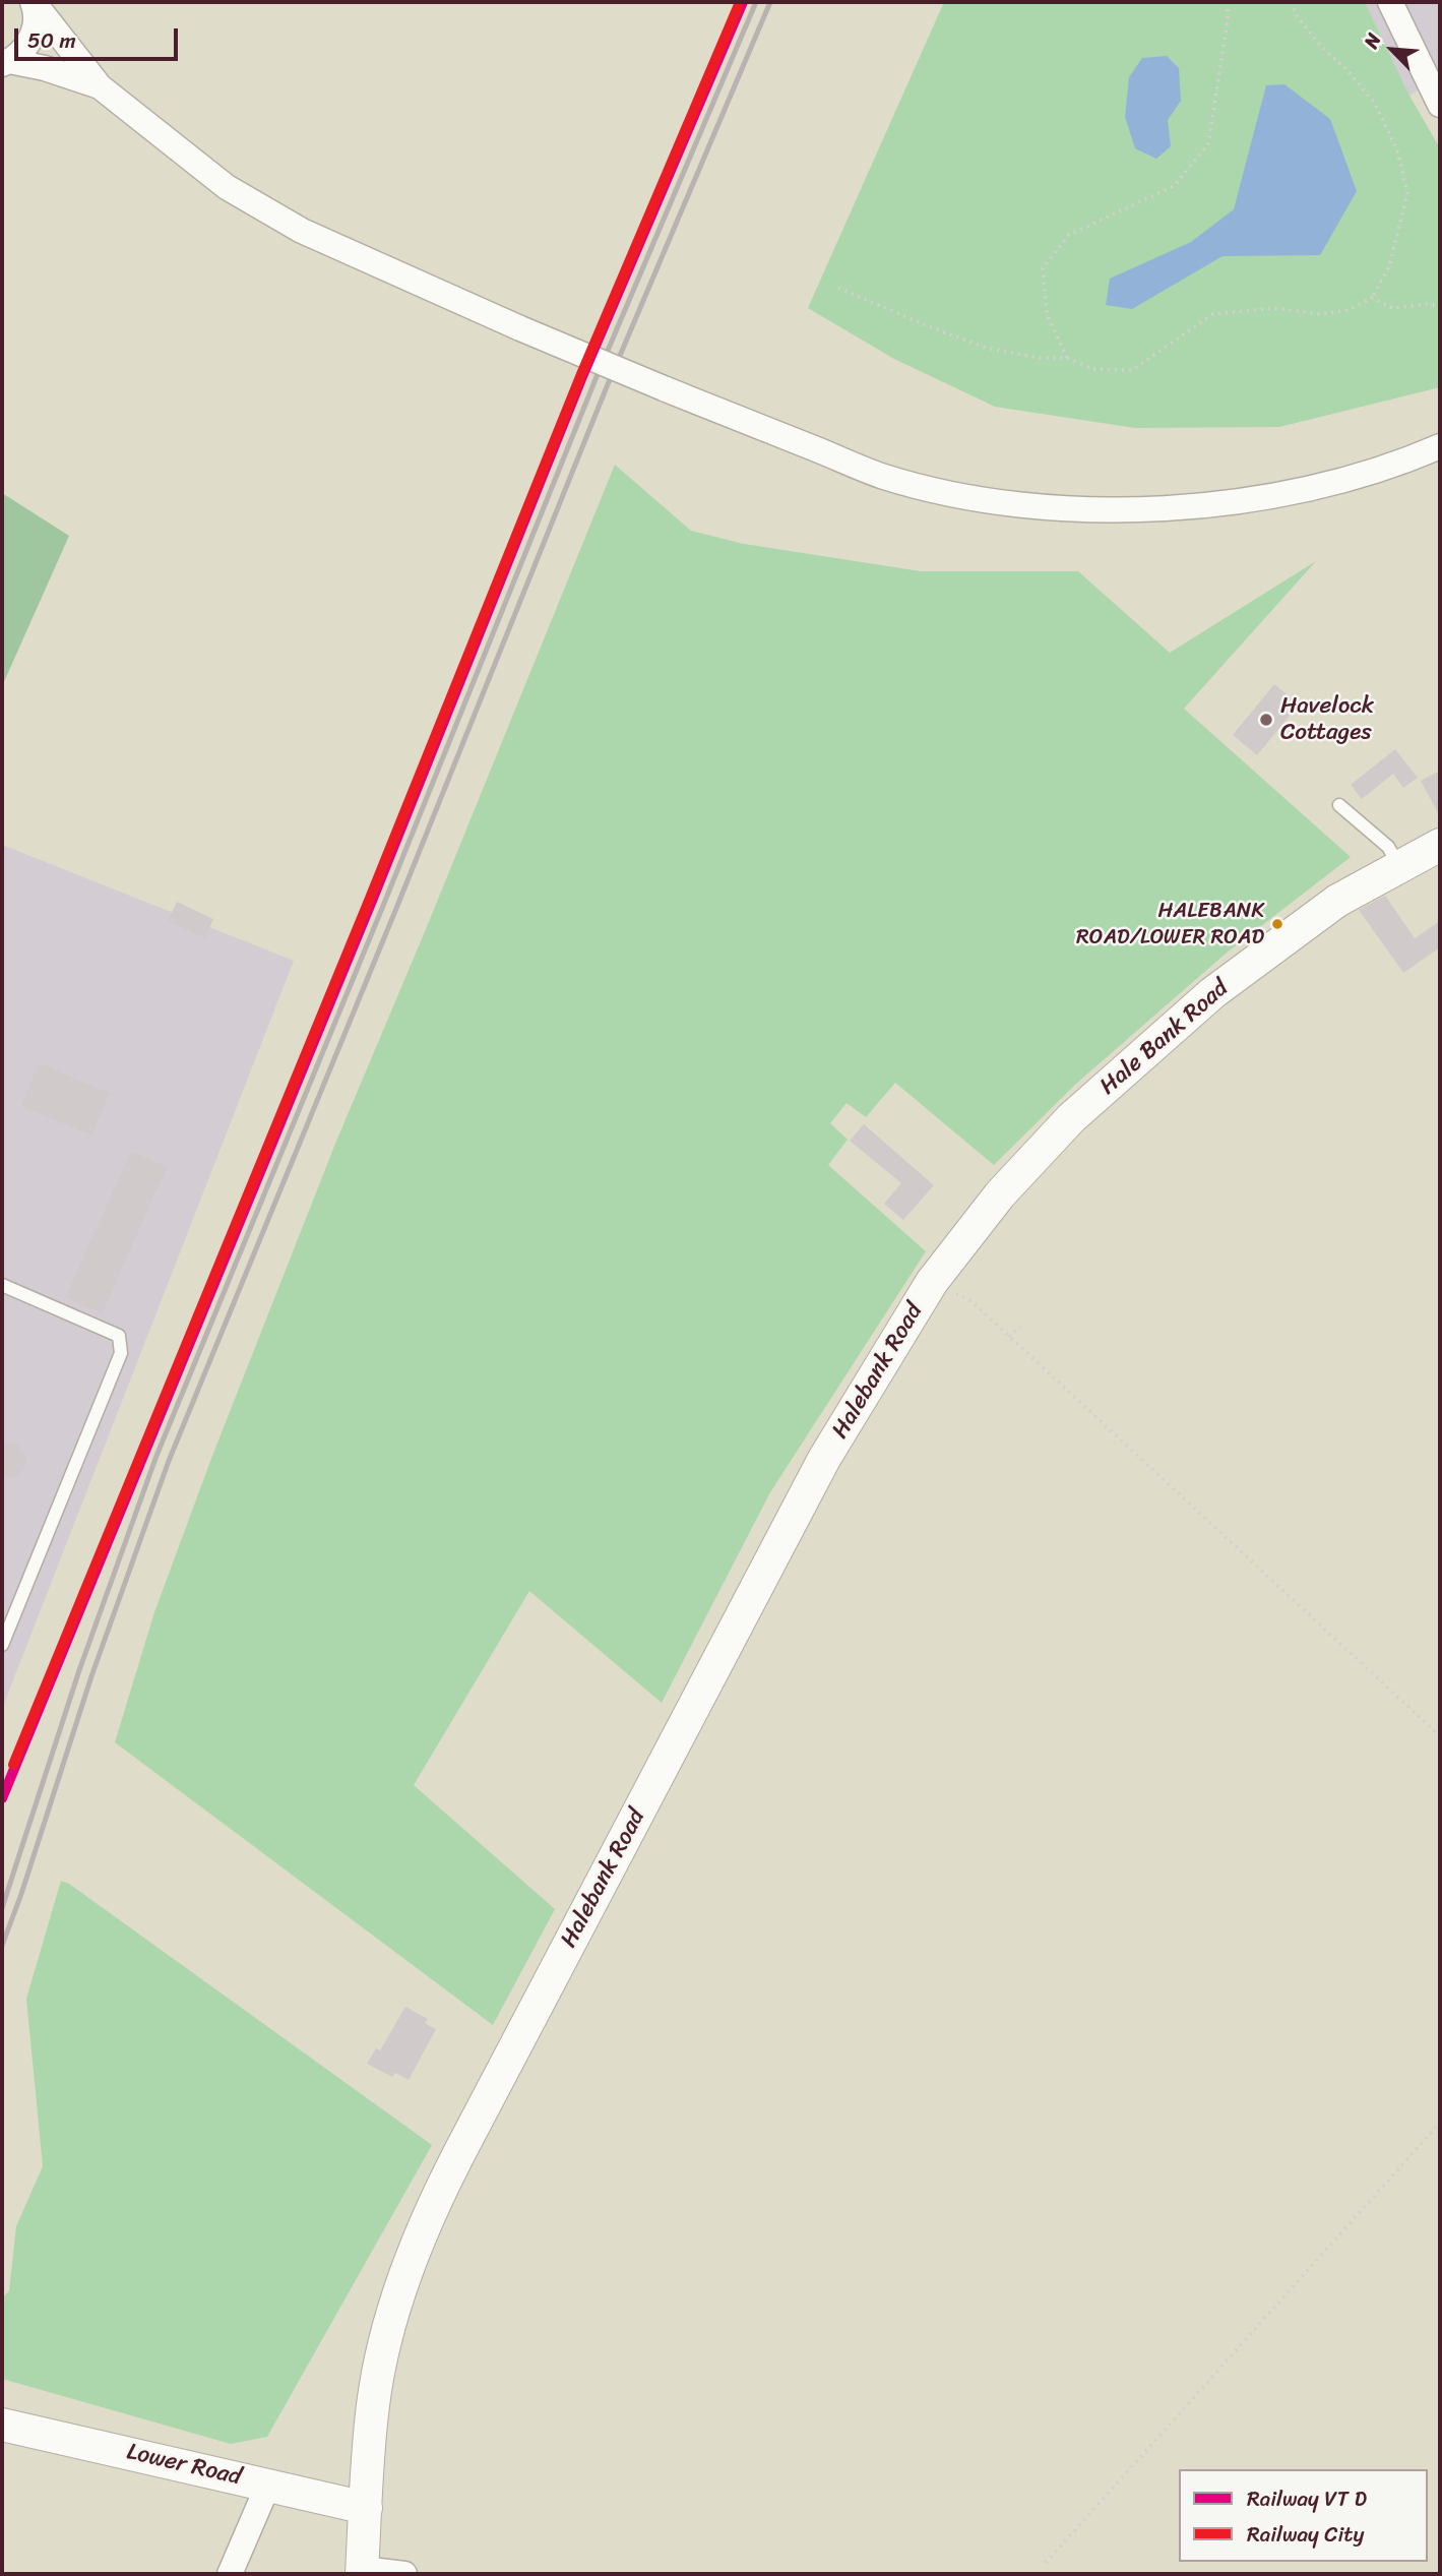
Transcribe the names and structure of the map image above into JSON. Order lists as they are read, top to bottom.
{
  "streets": {
    "street": ["Hale Bank Road", "Halebank Road", "Lower Road"]
  },
  "crossings": [
    ["Hale Bank Road", "Halebank Road"],
    ["Halebank Road", "Lower Road"]
  ],
  "places": ["Havelock Cottages", "HALEBANK ROAD/LOWER ROAD"],
  "lines": ["rail line City"],
  "legend": ["Railway VT D", "Railway City"],
  "scale_bar": "50 m",
  "north": "top left"
}
